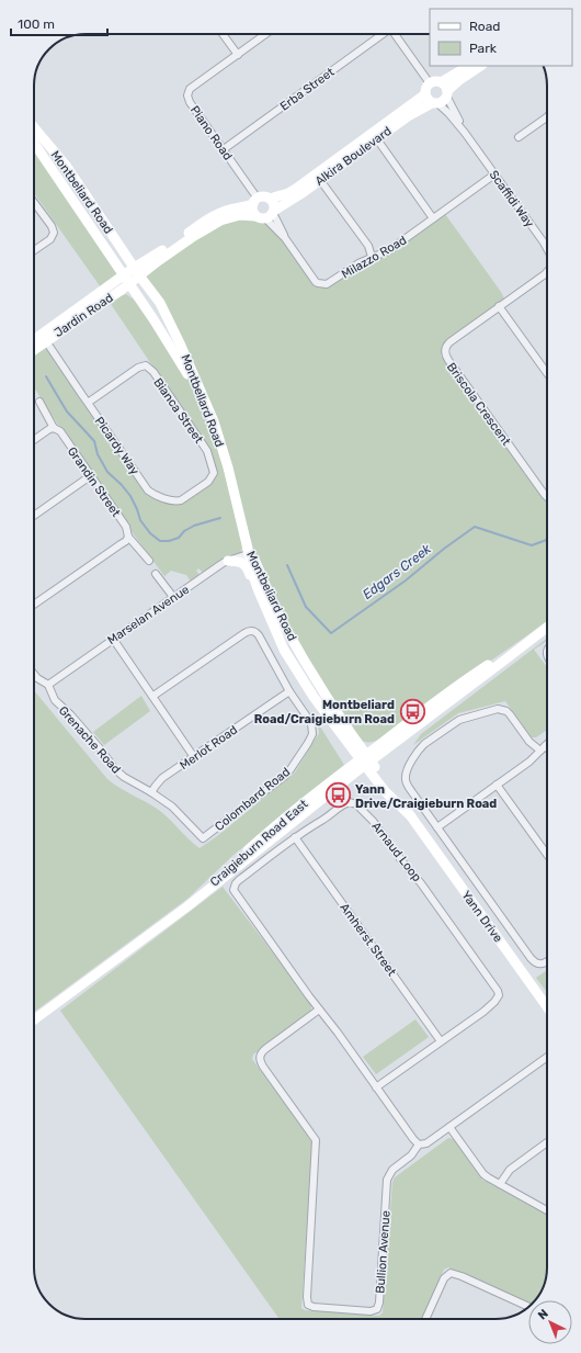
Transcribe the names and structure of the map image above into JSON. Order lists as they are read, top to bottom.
{
  "streets": {
    "street": [
      "Erba Street",
      "Piano Road",
      "Alkira Boulevard",
      "Montbeliard Road",
      "Scaffidi Way",
      "Milazzo Road",
      "Jardin Road",
      "Montbellard Road",
      "Briscola Crescent",
      "Bianca Street",
      "Picardy Way",
      "Grandin Street",
      "Marselan Avenue",
      "Grenache Road",
      "Merlot Road",
      "Colombard Road",
      "Craigieburn Road East",
      "Arnaud Loop",
      "Yann Drive",
      "Amherst Street",
      "Bullion Avenue"
    ]
  },
  "crossings": [
    ["Erba Street", "Piano Road"],
    ["Piano Road", "Alkira Boulevard"],
    ["Alkira Boulevard", "Scaffidi Way"],
    ["Alkira Boulevard", "Milazzo Road"],
    ["Montbeliard Road", "Jardin Road"],
    ["Montbeliard Road", "Montbellard Road"],
    ["Montbeliard Road", "Marselan Avenue"],
    ["Montbeliard Road", "Yann Drive"],
    ["Scaffidi Way", "Milazzo Road"],
    ["Jardin Road", "Montbellard Road"],
    ["Jardin Road", "Picardy Way"],
    ["Montbellard Road", "Marselan Avenue"],
    ["Bianca Street", "Picardy Way"],
    ["Marselan Avenue", "Grenache Road"],
    ["Grenache Road", "Merlot Road"],
    ["Grenache Road", "Colombard Road"],
    ["Merlot Road", "Colombard Road"],
    ["Craigieburn Road East", "Yann Drive"],
    ["Arnaud Loop", "Amherst Street"],
    ["Arnaud Loop", "Bullion Avenue"]
  ],
  "water": ["Edgars Creek"],
  "places": {
    "bus stop": ["Montbeliard Road/Craigieburn Road", "Yann Drive/Craigieburn Road"]
  },
  "legend": ["Road", "Park"],
  "scale_bar": "100 m",
  "north": "top left"
}
